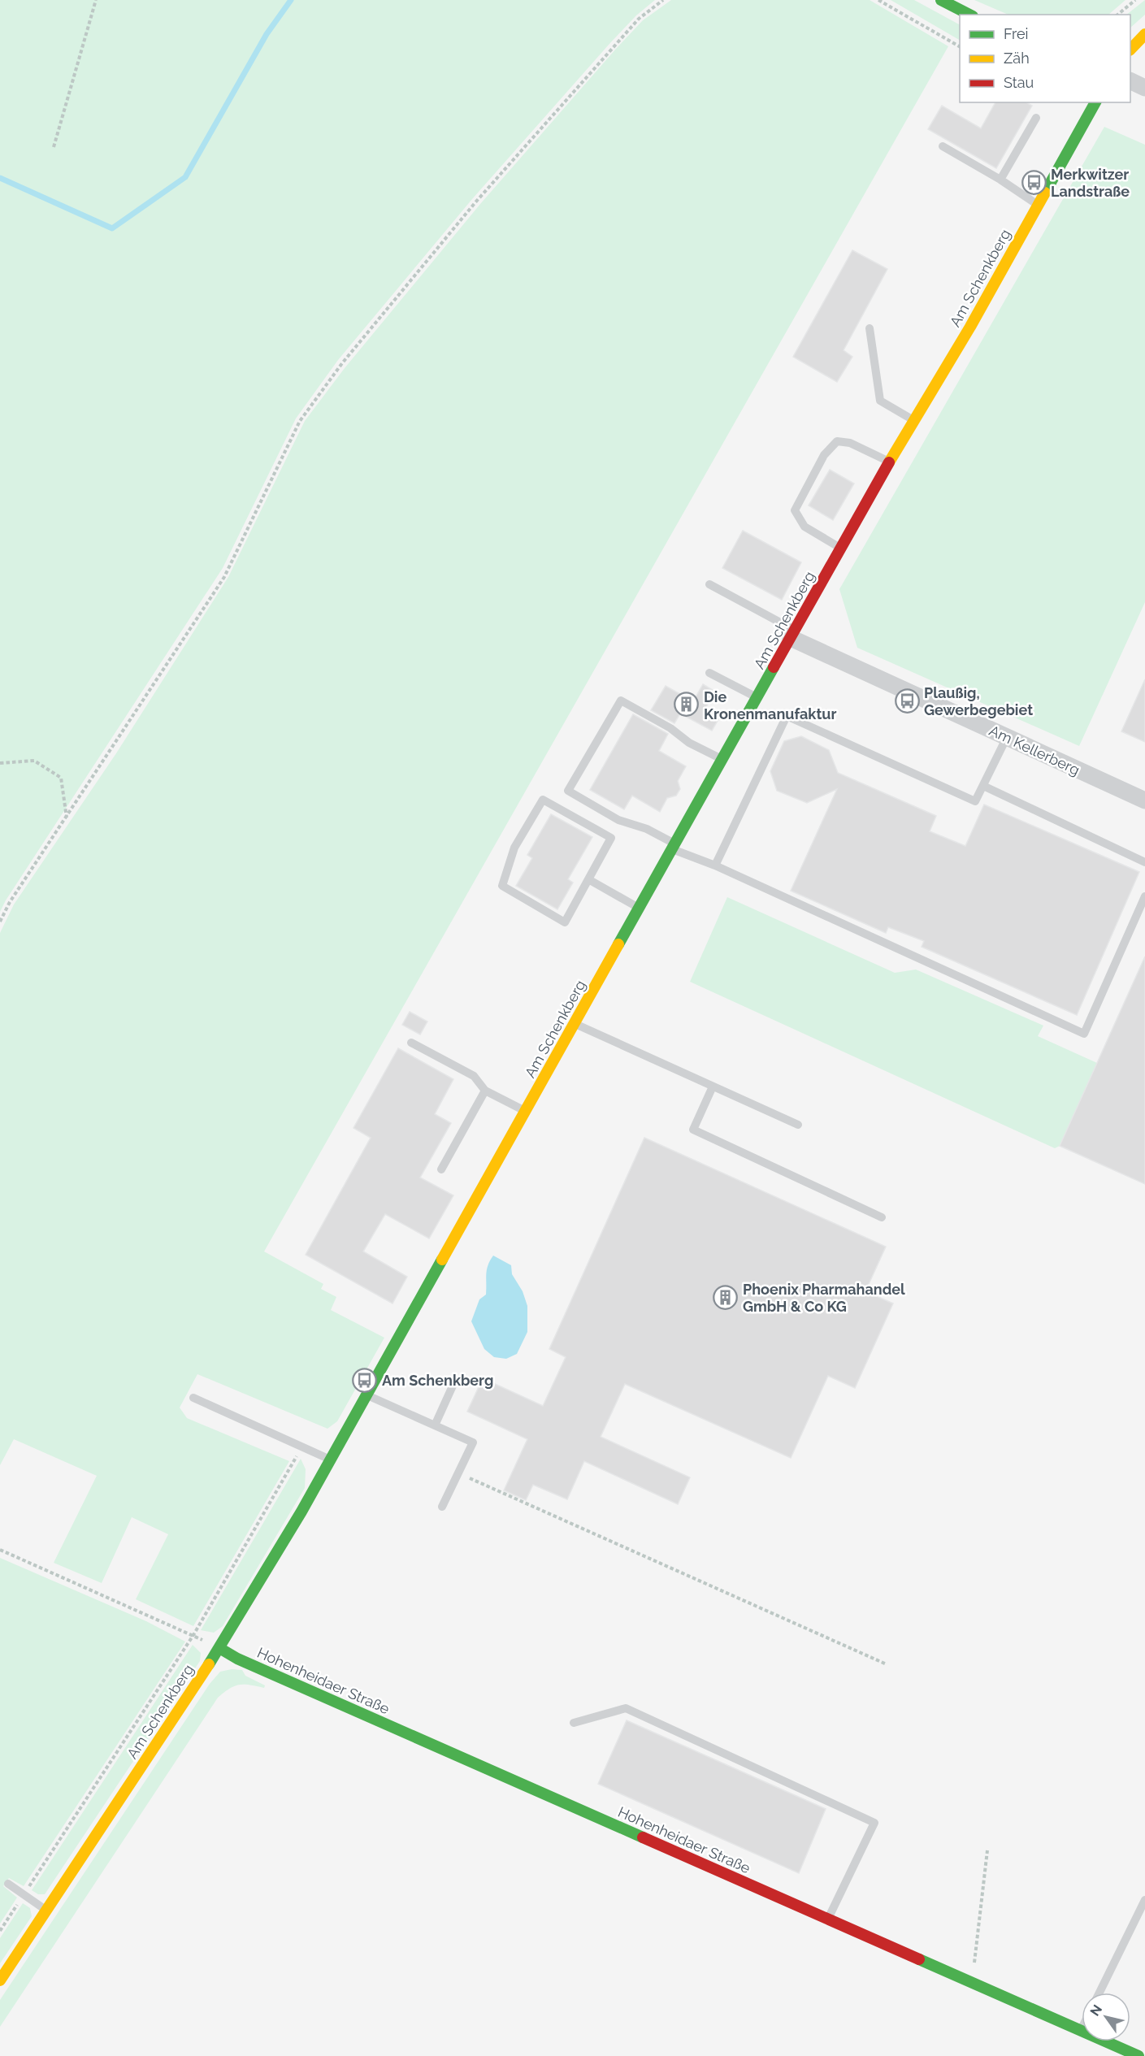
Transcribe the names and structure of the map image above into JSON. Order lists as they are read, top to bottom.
{
  "streets": {
    "main road": ["Am Schenkberg", "Hohenheidaer Straße"],
    "street": ["Am Kellerberg"]
  },
  "crossings": [
    ["Am Schenkberg", "Am Kellerberg"],
    ["Am Schenkberg", "Hohenheidaer Straße"]
  ],
  "places": {
    "bus stop": ["Merkwitzer Landstraße", "Plaußig, Gewerbegebiet", "Am Schenkberg"],
    "building": ["Die Kronenmanufaktur", "Phoenix Pharmahandel GmbH & Co KG"]
  },
  "legend": ["Frei", "Zäh", "Stau"],
  "north": "top left"
}
